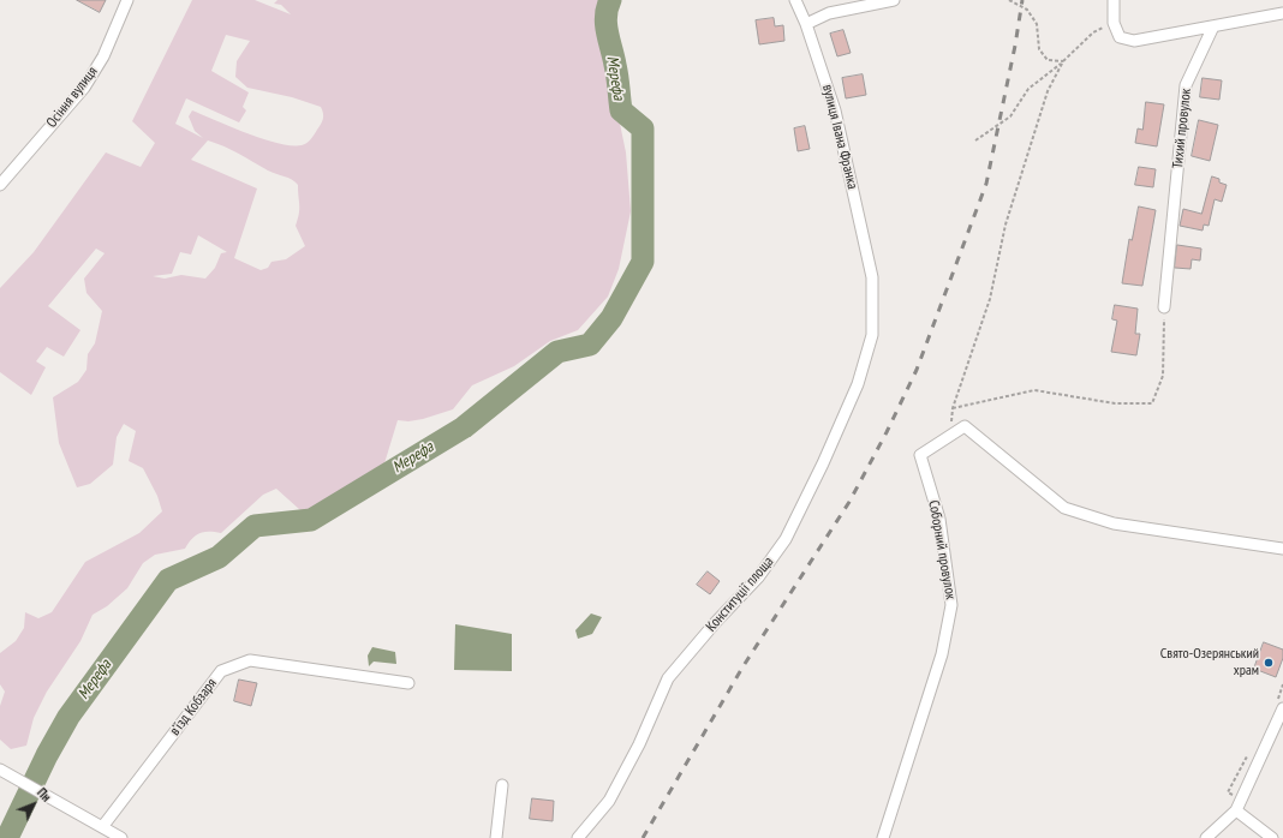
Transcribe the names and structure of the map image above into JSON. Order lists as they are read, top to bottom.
{
  "streets": {
    "street": [
      "Осіння вулиця",
      "Тихий провулок",
      "вулиця Івана Франка",
      "Соборний провулок",
      "Конституції площа",
      "в’їзд Кобзаря"
    ]
  },
  "crossings": [
    ["вулиця Івана Франка", "Конституції площа"]
  ],
  "water": ["Мерефа"],
  "places": ["Свято-Озерянський храм"],
  "north": "top right"
}
